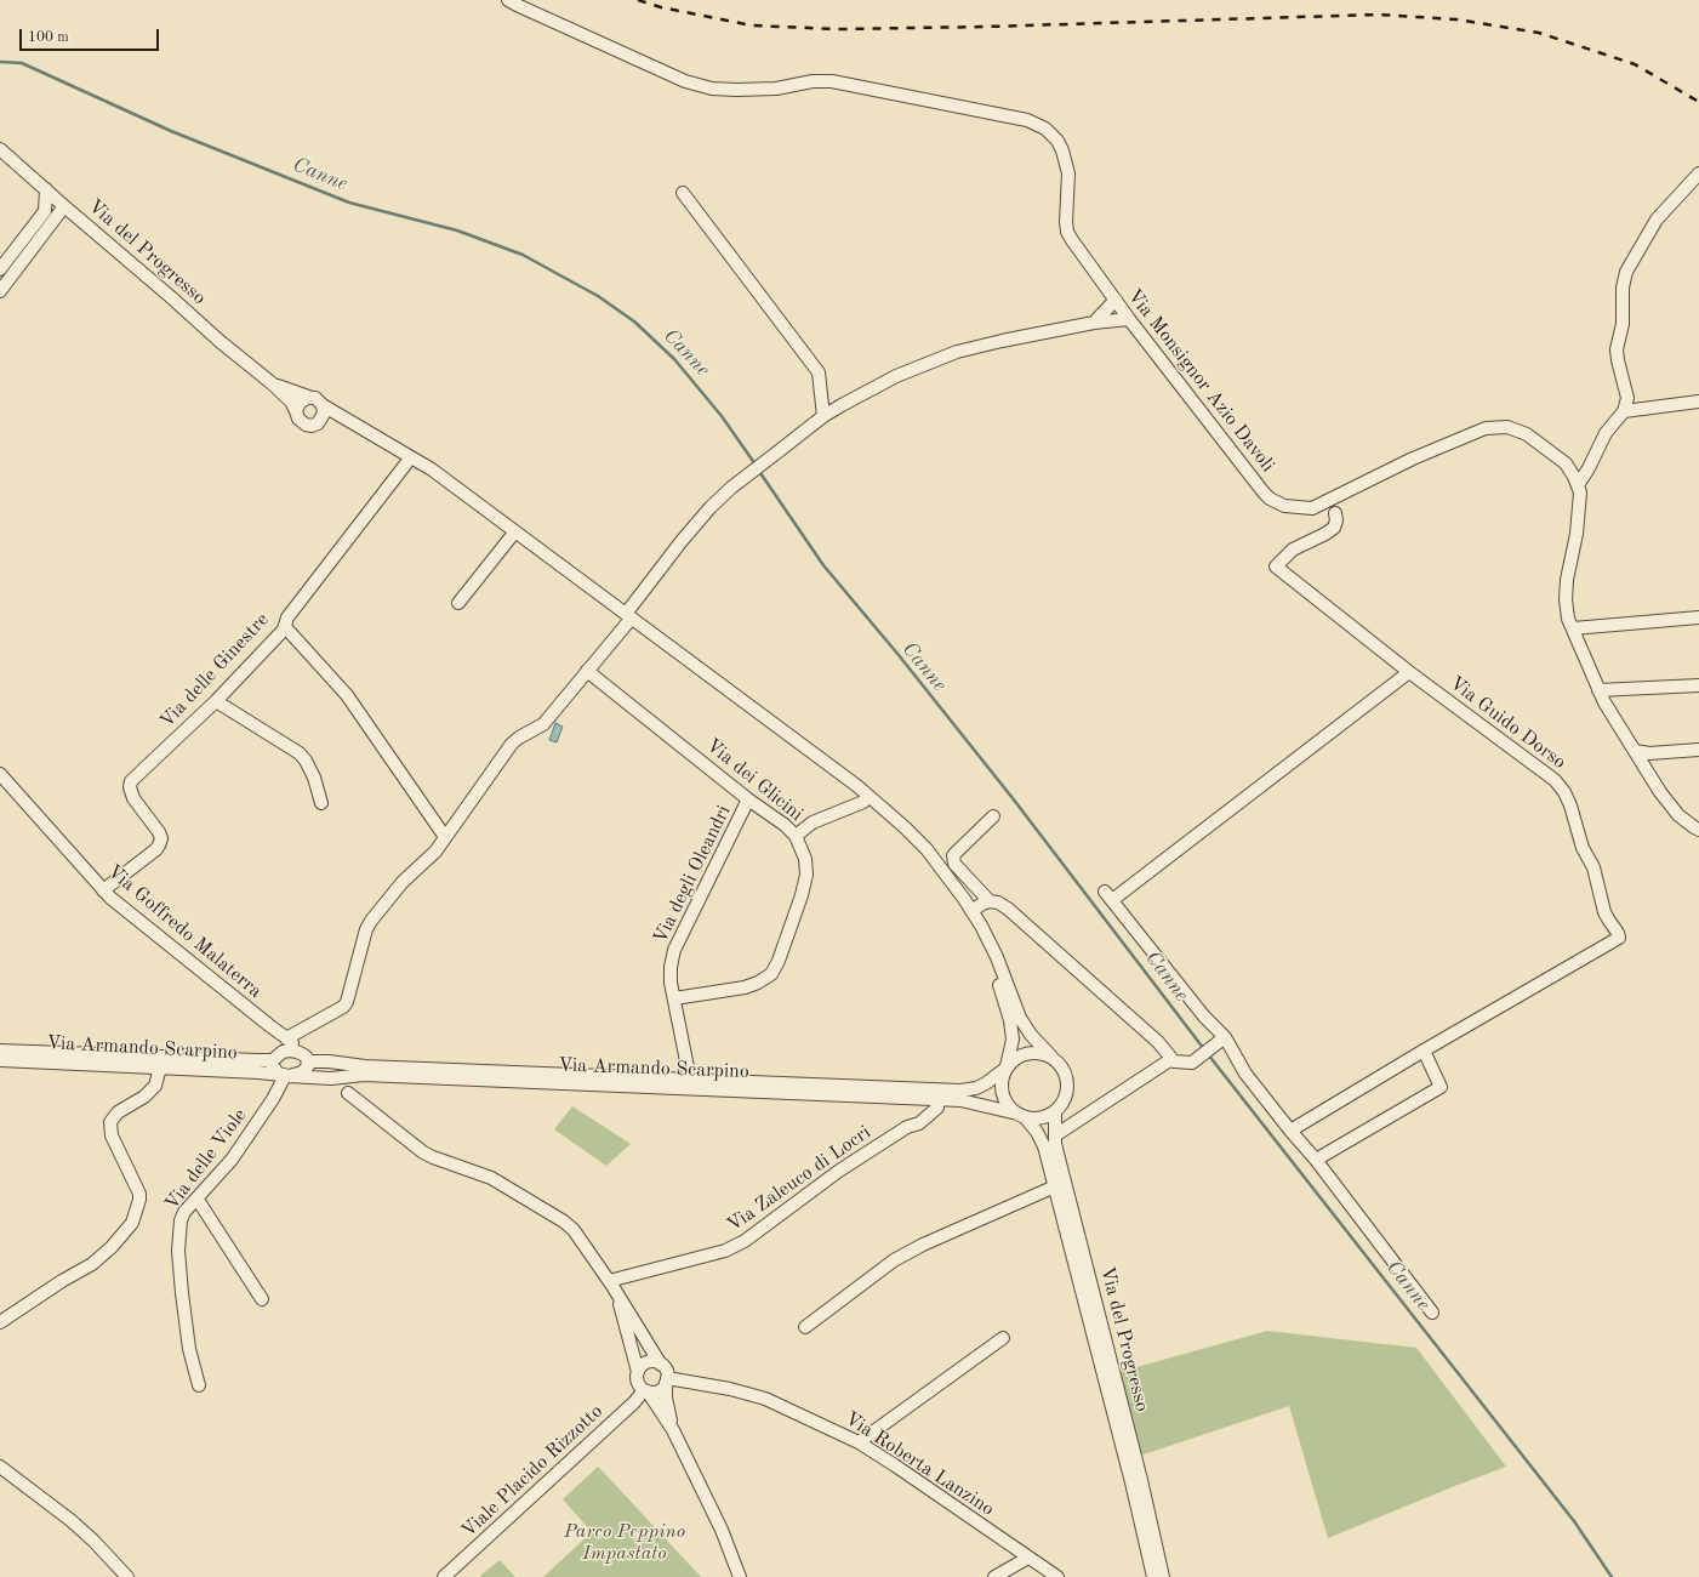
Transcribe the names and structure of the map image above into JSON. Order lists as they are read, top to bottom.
{
  "streets": {
    "street": [
      "Via del Progresso",
      "Via Monsignor Azio Davoli",
      "Via delle Ginestre",
      "Via Guido Dorso",
      "Via dei Glicini",
      "Via degli Oleandri",
      "Via Goffredo Malaterra",
      "Via Armando Scarpino",
      "Via delle Viole",
      "Via Zaleuco di Locri",
      "Via Roberta Lanzino",
      "Viale Placido Rizzotto"
    ]
  },
  "crossings": [
    ["Via del Progresso", "Via Armando Scarpino"],
    ["Via Monsignor Azio Davoli", "Via Guido Dorso"],
    ["Via delle Ginestre", "Via Goffredo Malaterra"],
    ["Via dei Glicini", "Via degli Oleandri"],
    ["Via degli Oleandri", "Via Armando Scarpino"],
    ["Via Goffredo Malaterra", "Via Armando Scarpino"],
    ["Via Goffredo Malaterra", "Via delle Viole"],
    ["Via Armando Scarpino", "Via delle Viole"],
    ["Via Armando Scarpino", "Via Zaleuco di Locri"],
    ["Via Roberta Lanzino", "Viale Placido Rizzotto"]
  ],
  "water": ["Canne"],
  "parks": ["Parco Peppino Impastato"],
  "scale_bar": "100 m"
}
